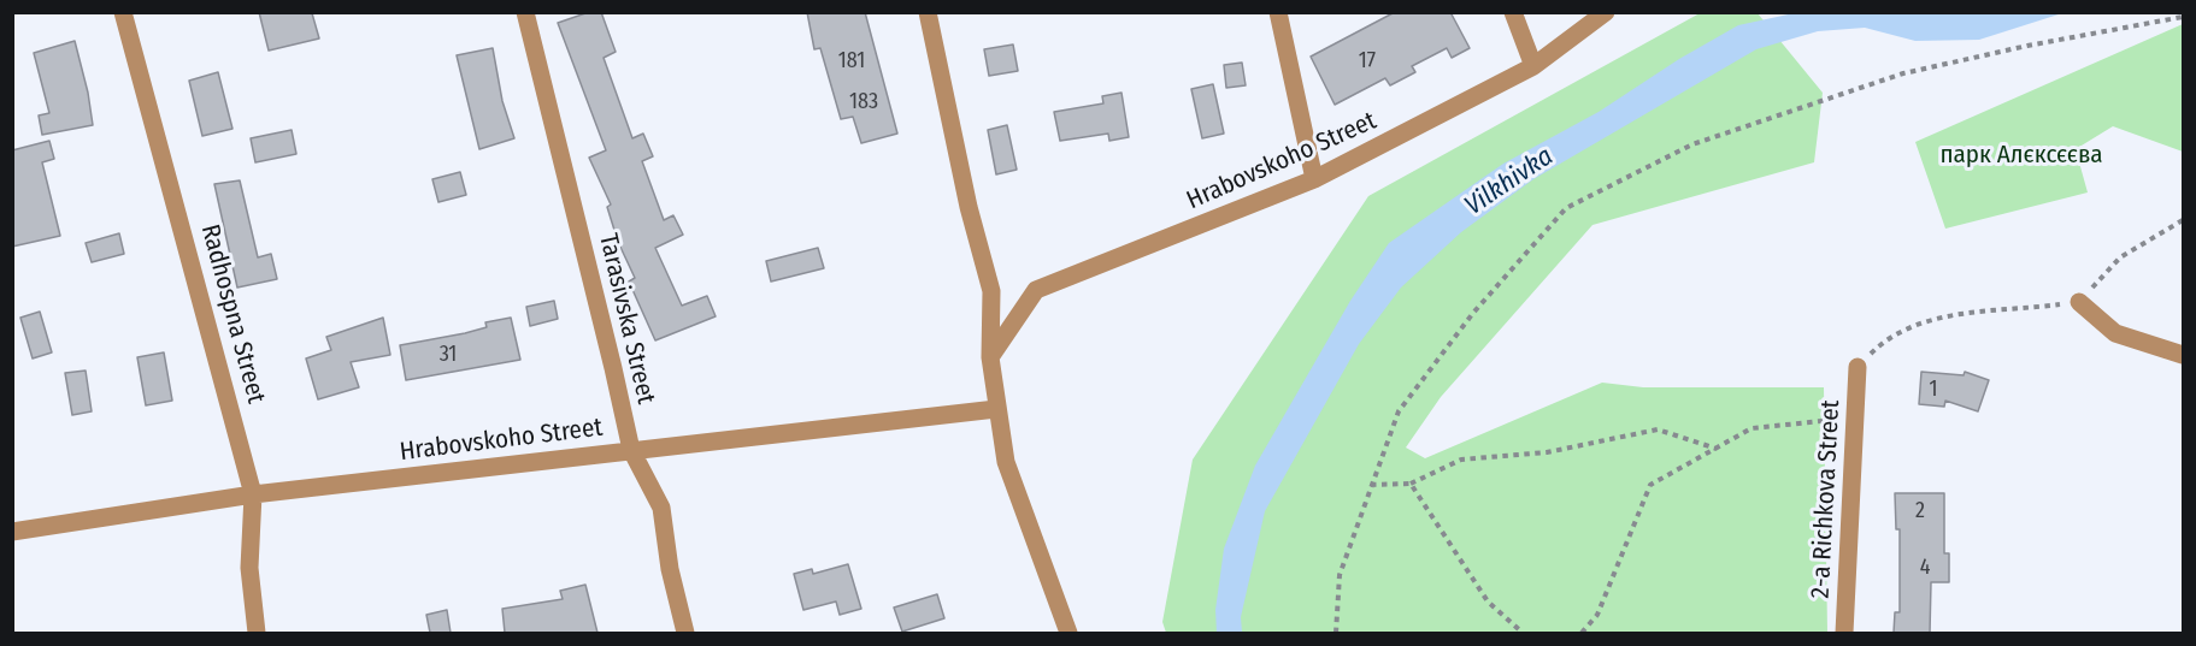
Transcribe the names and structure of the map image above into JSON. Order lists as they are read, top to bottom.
{
  "streets": {
    "street": [
      "Hrabovskoho Street",
      "Radhospna Street",
      "Tarasivska Street",
      "2-a Richkova Street"
    ]
  },
  "crossings": [
    ["Hrabovskoho Street", "Radhospna Street"],
    ["Hrabovskoho Street", "Tarasivska Street"]
  ],
  "water": ["Vilkhivka"],
  "parks": ["парк Алєксєєва"],
  "house_numbers": [
    "181",
    "17",
    "183",
    "31",
    "1",
    "2",
    "4"
  ]
}
